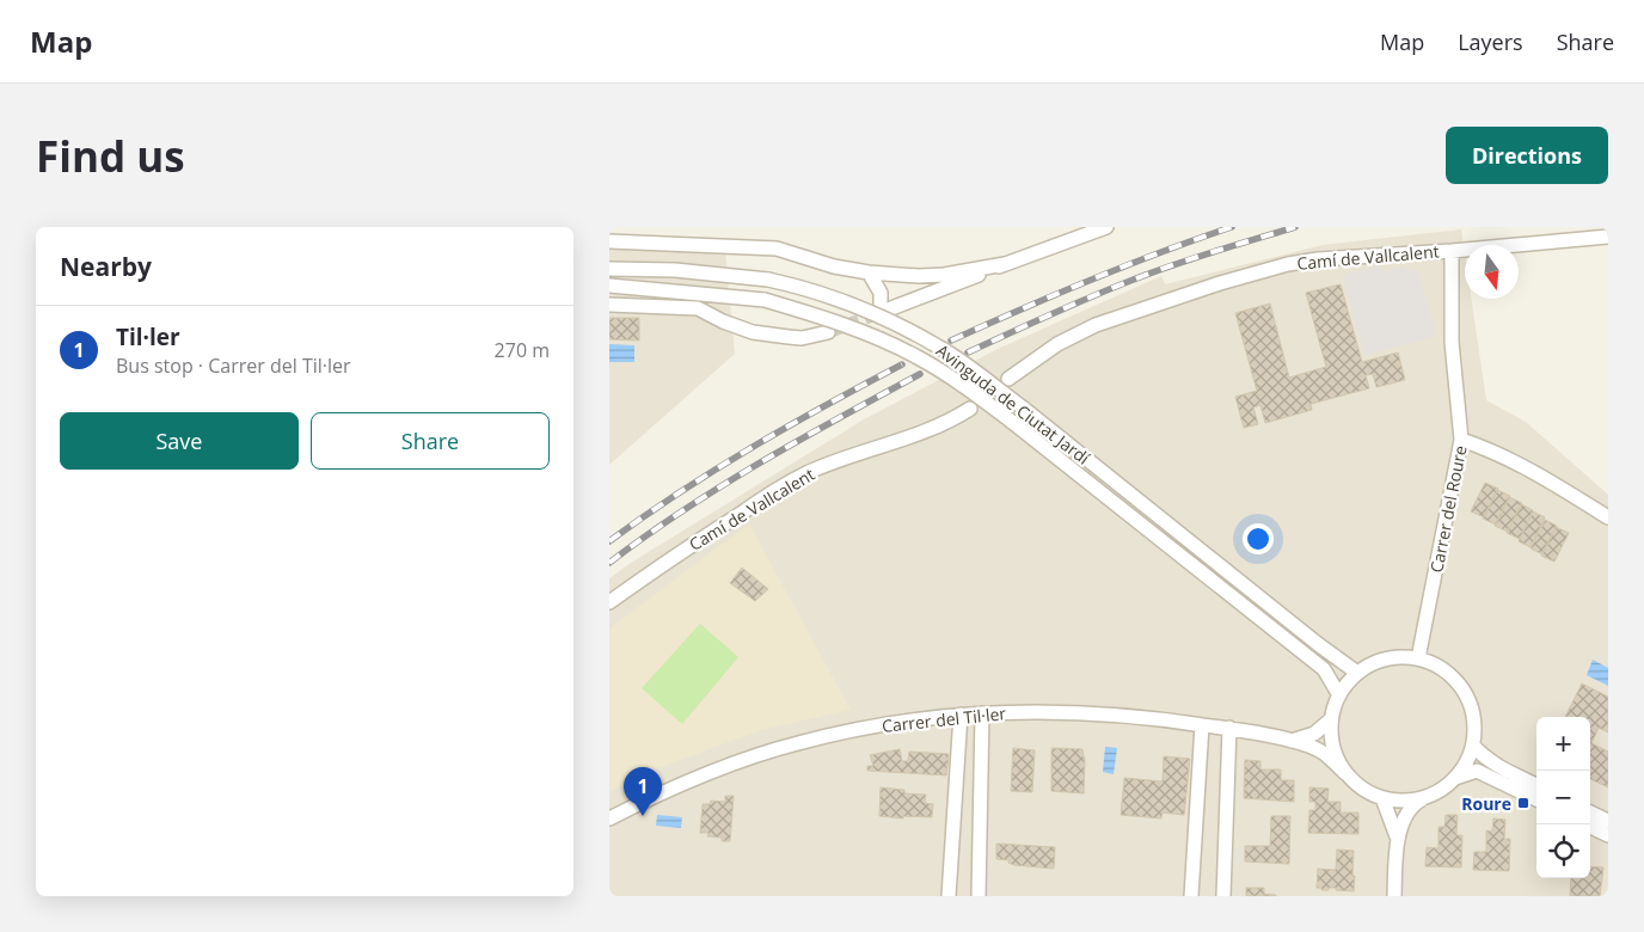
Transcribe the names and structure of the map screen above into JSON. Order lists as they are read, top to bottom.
{
  "streets": {
    "street": [
      "Camí de Vallcalent",
      "Avinguda de Ciutat Jardí",
      "Carrer del Roure",
      "Carrer del Til·ler"
    ]
  },
  "crossings": [
    ["Camí de Vallcalent", "Carrer del Roure"],
    ["Avinguda de Ciutat Jardí", "Carrer del Roure"],
    ["Avinguda de Ciutat Jardí", "Carrer del Til·ler"],
    ["Carrer del Roure", "Carrer del Til·ler"]
  ],
  "places": {
    "transit": ["Roure"]
  },
  "north": "bottom",
  "page": {
    "header": "Map",
    "nav": ["Map", "Layers", "Share"],
    "buttons": [
      "Directions",
      ["Save", "Share"]
    ],
    "title": "Find us",
    "heading": "Nearby",
    "list": [
      {
        "mark": "1",
        "name": "Til·ler",
        "note": "Bus stop · Carrer del Til·ler",
        "value": "270 m"
      }
    ],
    "map_buttons": ["+", "−"],
    "pins": "1"
  }
}
